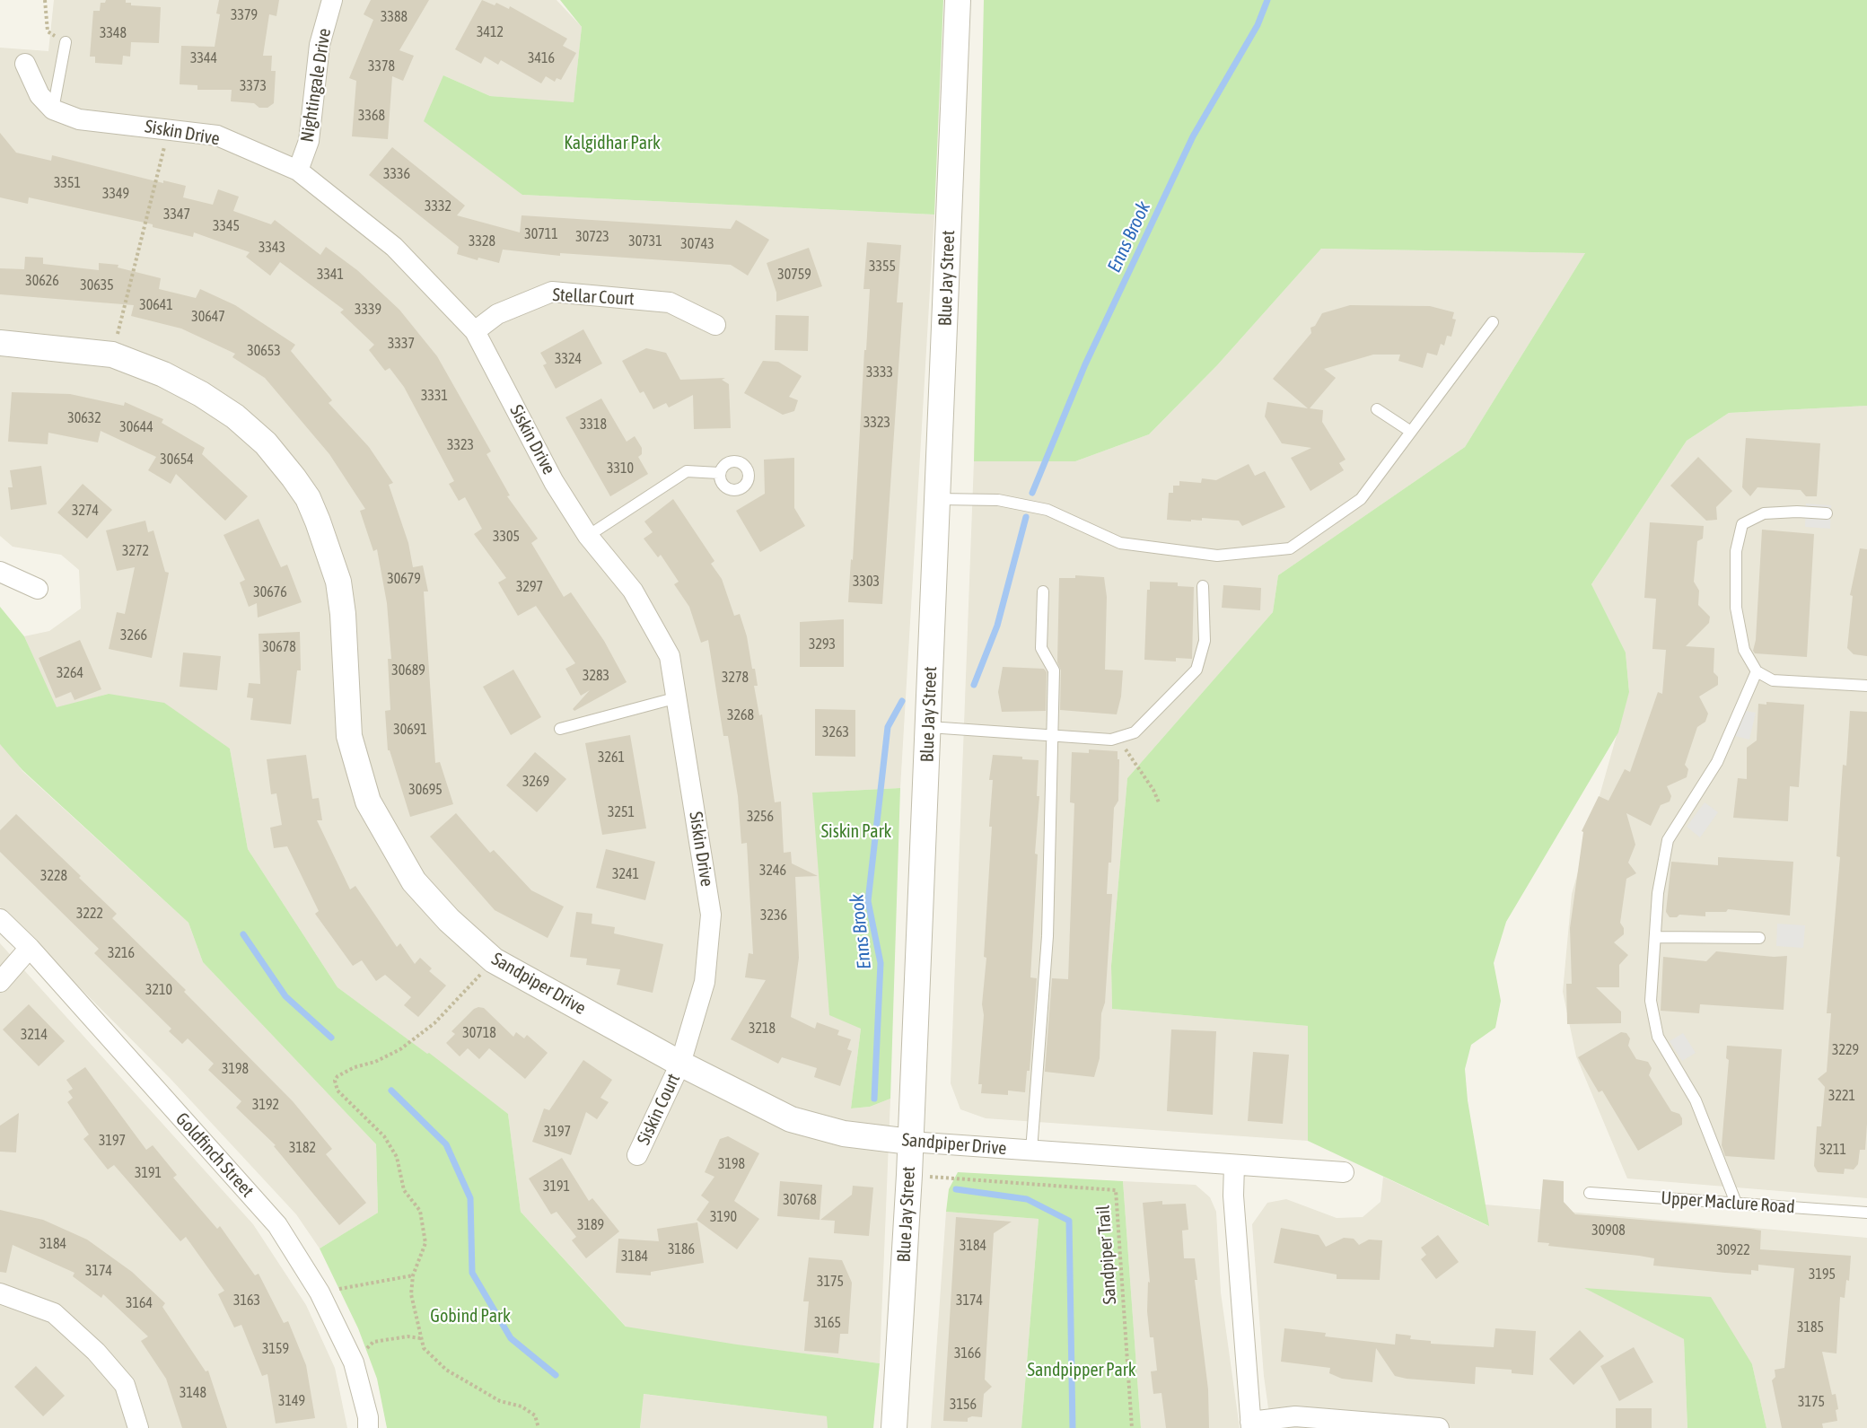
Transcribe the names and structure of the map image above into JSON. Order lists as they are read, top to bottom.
{
  "streets": {
    "street": [
      "Nightingale Drive",
      "Siskin Drive",
      "Blue Jay Street",
      "Stellar Court",
      "Sandpiper Drive",
      "Siskin Court",
      "Goldfinch Street"
    ],
    "lane": ["Upper Maclure Road"],
    "path": ["Sandpiper Trail"]
  },
  "crossings": [
    ["Nightingale Drive", "Siskin Drive"],
    ["Siskin Drive", "Stellar Court"],
    ["Siskin Drive", "Sandpiper Drive"],
    ["Siskin Drive", "Siskin Court"],
    ["Blue Jay Street", "Sandpiper Drive"],
    ["Blue Jay Street", "Sandpiper Trail"],
    ["Sandpiper Drive", "Siskin Court"]
  ],
  "water": ["Enns Brook"],
  "parks": [
    "Kalgidhar Park",
    "Siskin Park",
    "Gobind Park",
    "Sandpipper Park"
  ],
  "house_numbers": [
    "3379",
    "3388",
    "3412",
    "3348",
    "3344",
    "3416",
    "3378",
    "3373",
    "3368",
    "3336",
    "3351",
    "3349",
    "3332",
    "3347",
    "3345",
    "30711",
    "30723",
    "3328",
    "30731",
    "30743",
    "3343",
    "3355",
    "3341",
    "30759",
    "30626",
    "30635",
    "30641",
    "3339",
    "30647",
    "3337",
    "30653",
    "3324",
    "3333",
    "3331",
    "30632",
    "3323",
    "3318",
    "30644",
    "3323",
    "30654",
    "3310",
    "3274",
    "3305",
    "3272",
    "30679",
    "3303",
    "3297",
    "30676",
    "3266",
    "3293",
    "30678",
    "30689",
    "3264",
    "3283",
    "3278",
    "3268",
    "30691",
    "3263",
    "3261",
    "3269",
    "30695",
    "3251",
    "3256",
    "3246",
    "3241",
    "3228",
    "3222",
    "3236",
    "3216",
    "3210",
    "3218",
    "30718",
    "3214",
    "3229",
    "3198",
    "3221",
    "3192",
    "3197",
    "3197",
    "3182",
    "3211",
    "3198",
    "3191",
    "3191",
    "30768",
    "3190",
    "3189",
    "30908",
    "3184",
    "3184",
    "3186",
    "30922",
    "3184",
    "3174",
    "3195",
    "3175",
    "3163",
    "3174",
    "3164",
    "3165",
    "3185",
    "3159",
    "3166",
    "3148",
    "3149",
    "3175",
    "3156"
  ]
}
